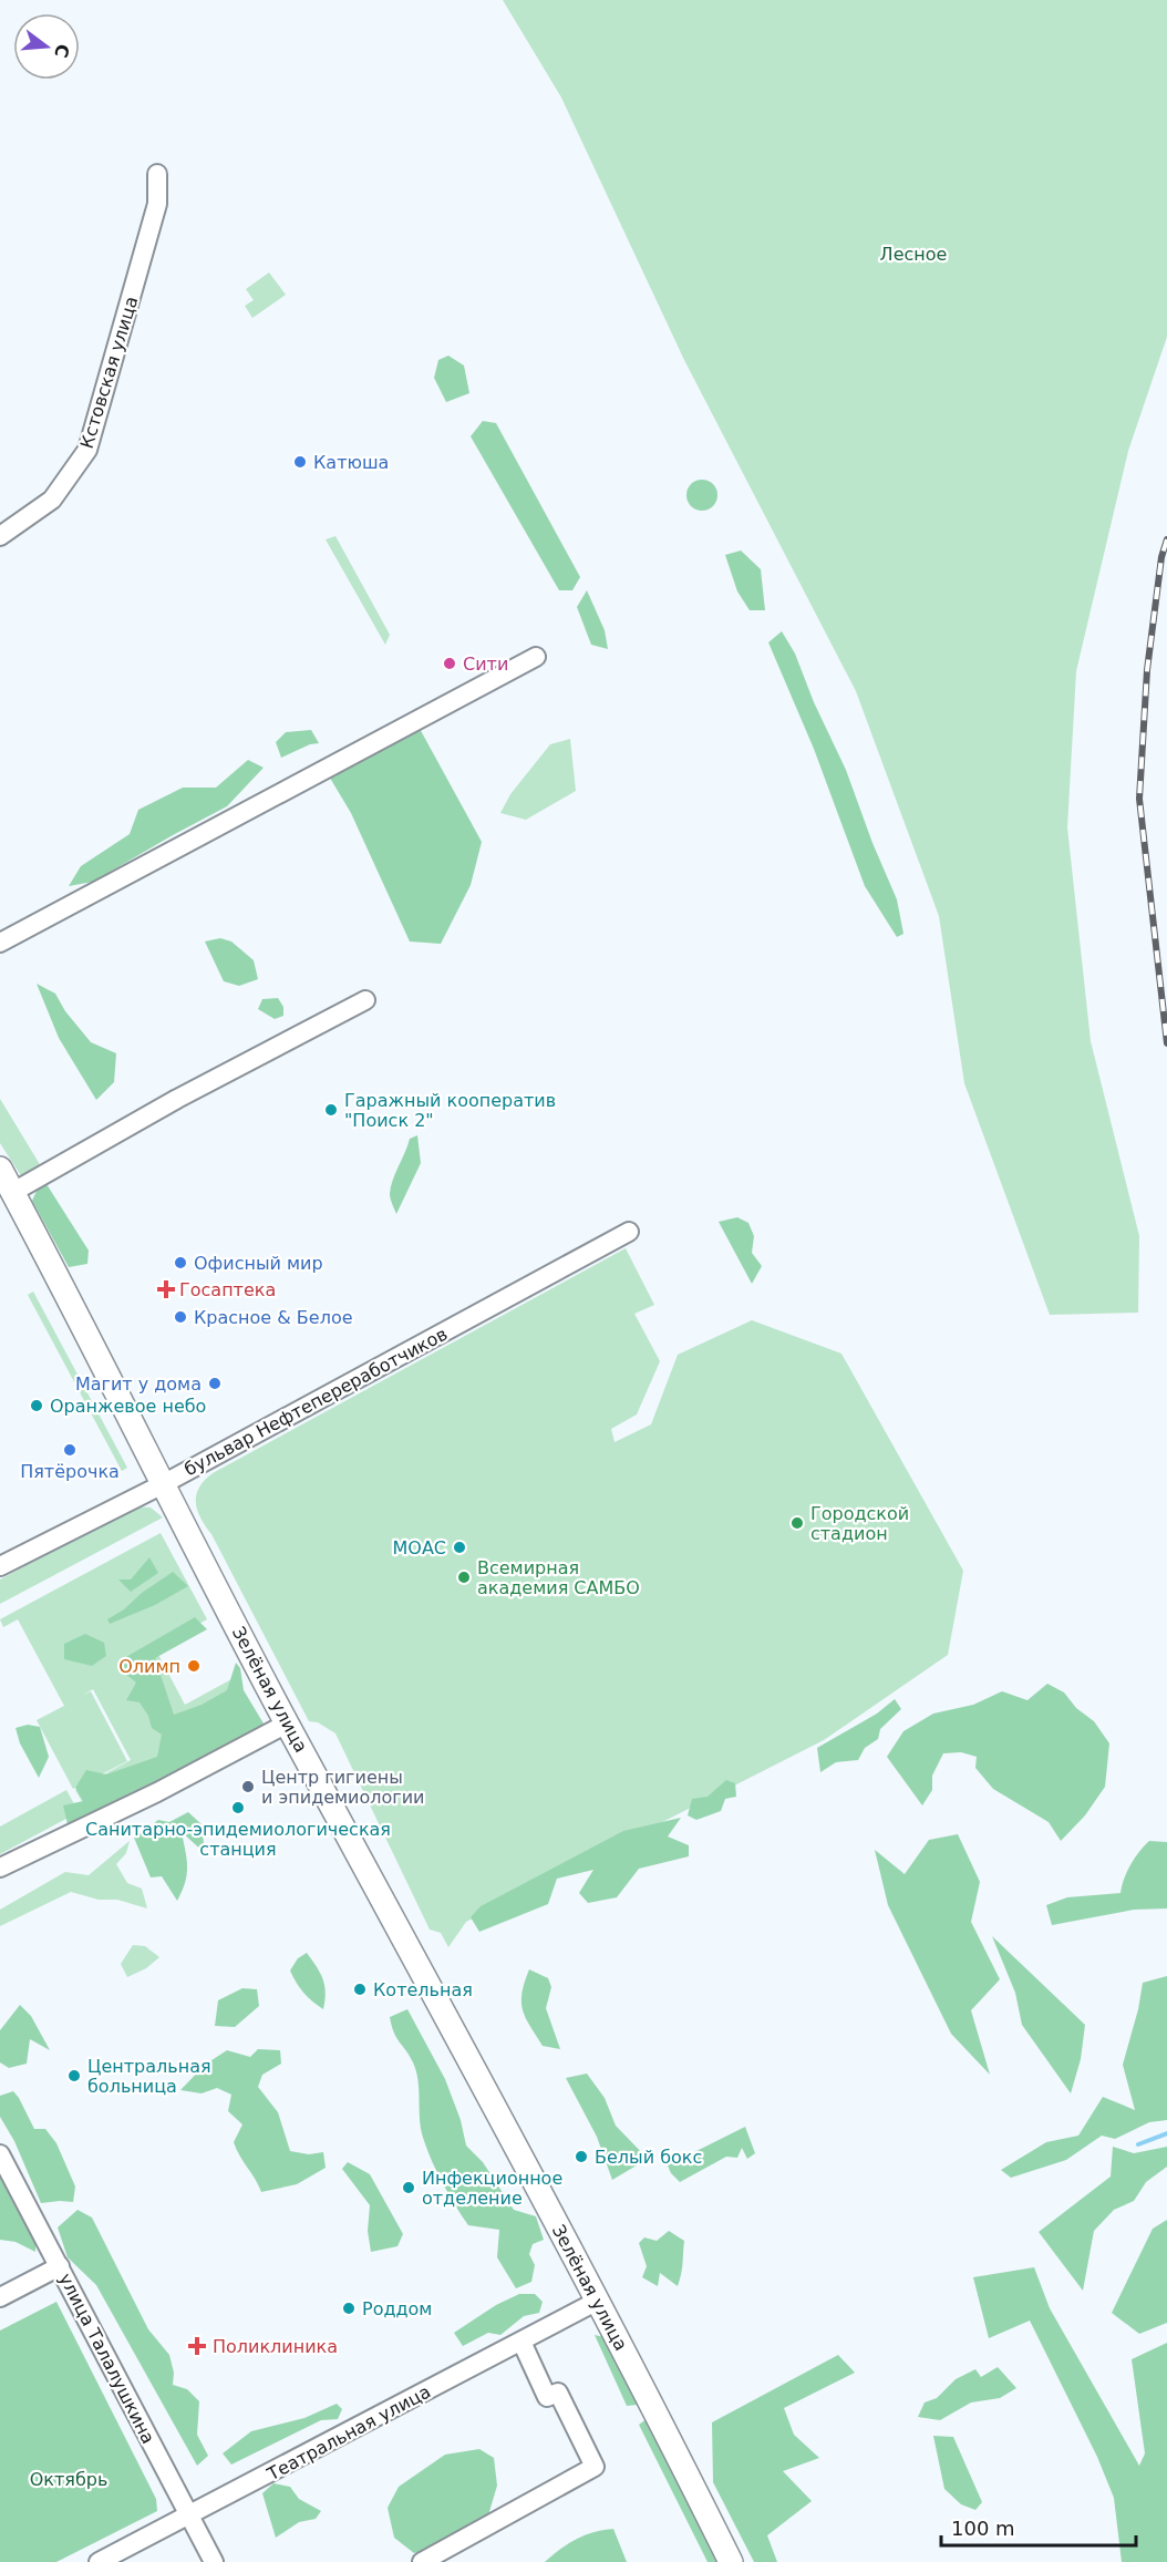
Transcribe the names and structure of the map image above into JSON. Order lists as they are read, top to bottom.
{
  "streets": {
    "main road": ["Зелёная улица"],
    "street": [
      "Кстовская улица",
      "бульвар Нефтепереработчиков",
      "улица Талалушкина",
      "Театральная улица"
    ]
  },
  "crossings": [
    ["бульвар Нефтепереработчиков", "Зелёная улица"],
    ["Зелёная улица", "Театральная улица"],
    ["улица Талалушкина", "Театральная улица"]
  ],
  "parks": ["Лесное", "Октябрь"],
  "places": {
    "other": [
      "Катюша",
      "Сити",
      "Гаражный кооператив \"Поиск 2\"",
      "Офисный мир",
      "Красное & Белое",
      "Магит у дома",
      "Оранжевое небо",
      "Пятёрочка",
      "Городской стадион",
      "МОАС",
      "Всемирная академия САМБО",
      "Олимп",
      "Центр гигиены и эпидемиологии",
      "Санитарно-эпидемиологическая станция",
      "Котельная",
      "Центральная больница",
      "Белый бокс",
      "Инфекционное отделение",
      "Роддом"
    ],
    "health": ["Госаптека", "Поликлиника"]
  },
  "scale_bar": "100 m",
  "north": "right"
}
